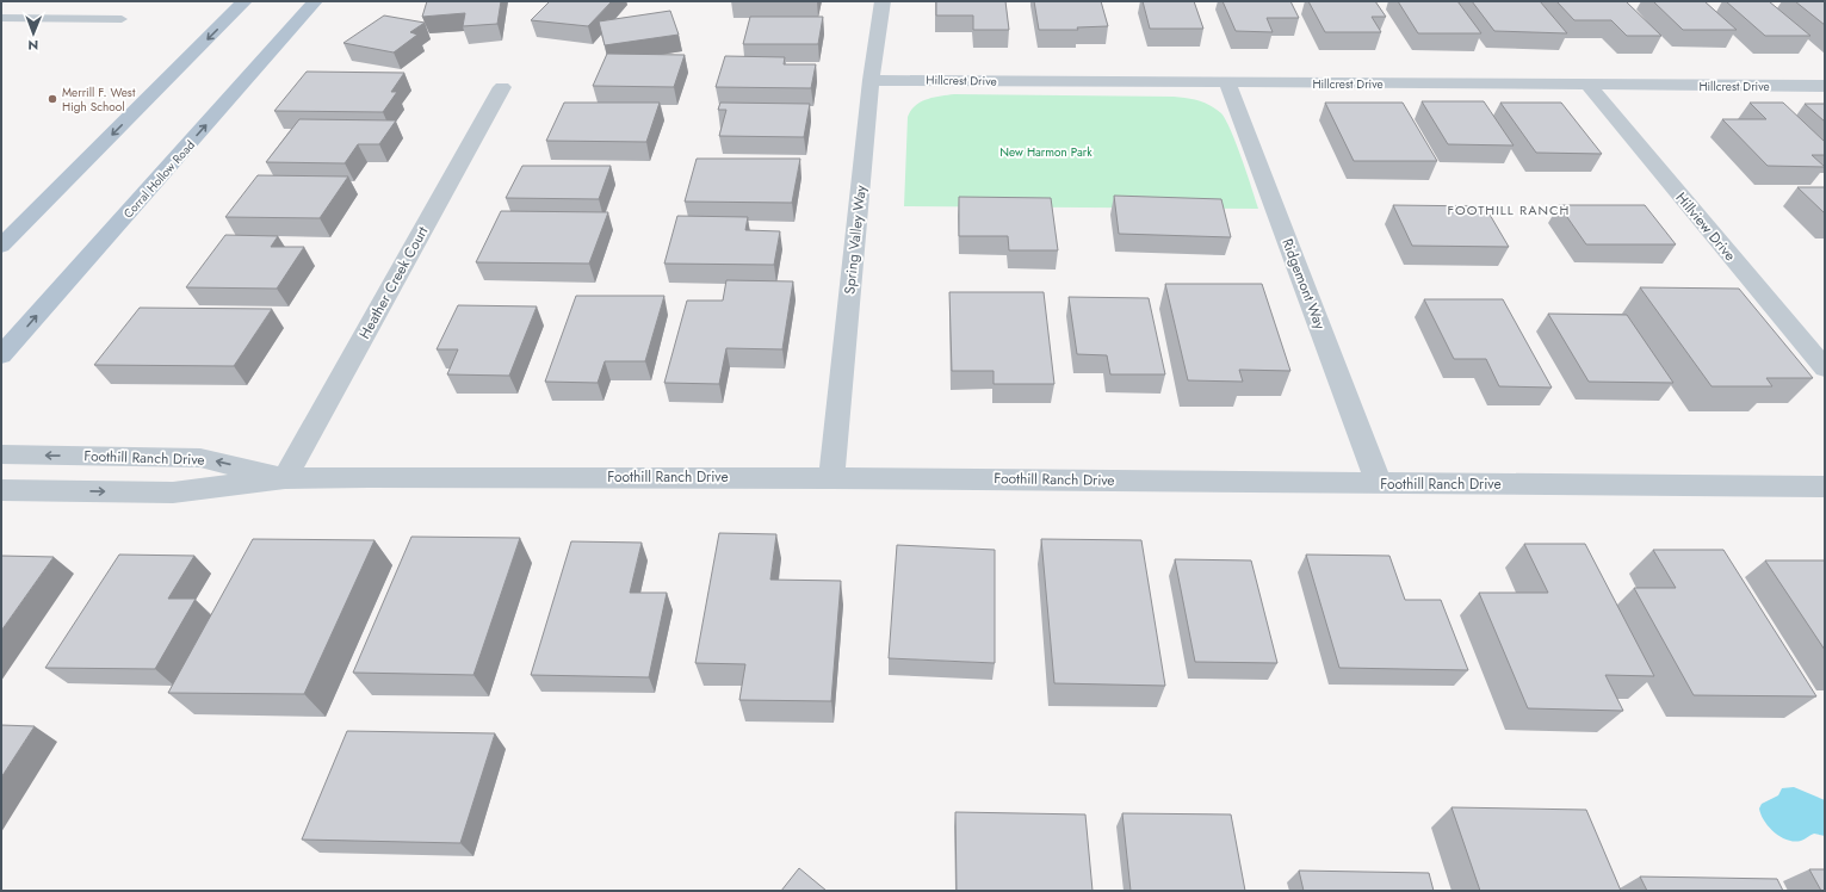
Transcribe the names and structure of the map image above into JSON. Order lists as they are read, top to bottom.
{
  "streets": {
    "main road": ["Corral Hollow Road"],
    "street": [
      "Hillcrest Drive",
      "Hillview Drive",
      "Spring Valley Way",
      "Heather Creek Court",
      "Ridgemont Way",
      "Foothill Ranch Drive"
    ]
  },
  "crossings": [
    ["Hillcrest Drive", "Hillview Drive"],
    ["Hillcrest Drive", "Spring Valley Way"],
    ["Hillcrest Drive", "Ridgemont Way"],
    ["Spring Valley Way", "Foothill Ranch Drive"],
    ["Heather Creek Court", "Foothill Ranch Drive"],
    ["Ridgemont Way", "Foothill Ranch Drive"]
  ],
  "districts": ["FOOTHILL RANCH"],
  "parks": ["New Harmon Park"],
  "places": ["Merrill F. West High School"],
  "north": "bottom"
}
